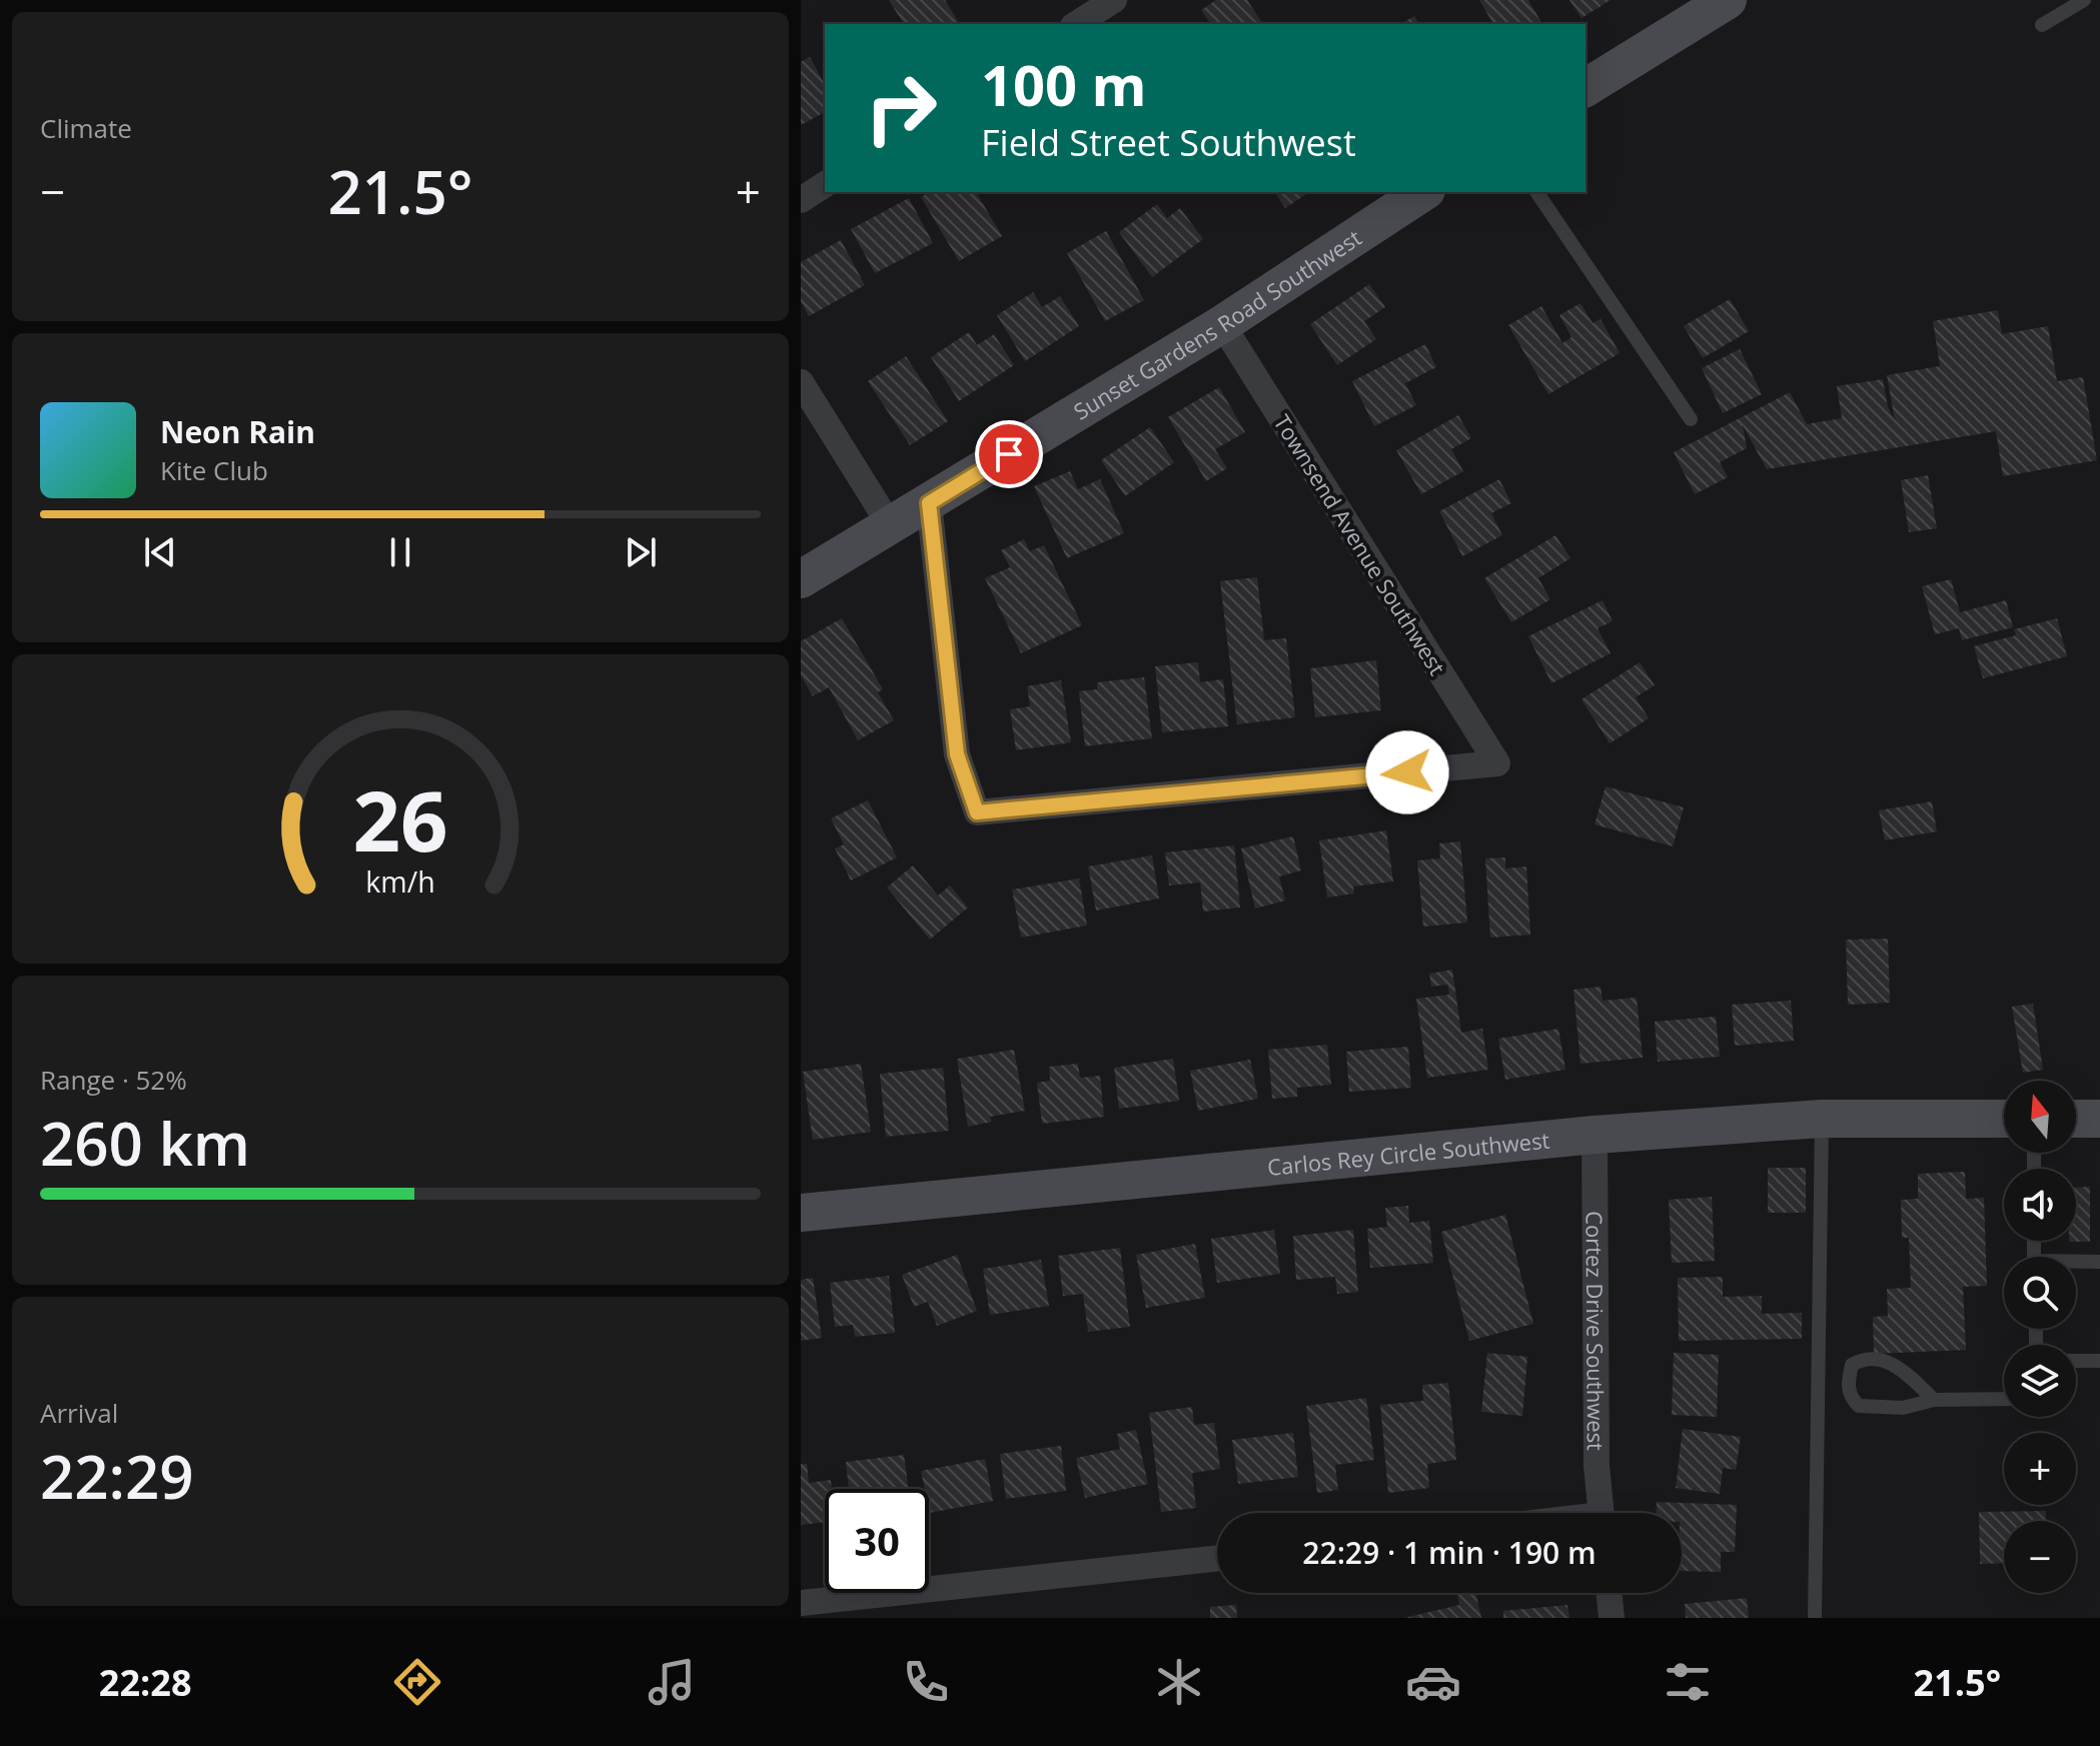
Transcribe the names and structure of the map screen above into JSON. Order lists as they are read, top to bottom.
{
  "streets": {
    "street": [
      "Sunset Gardens Road Southwest",
      "Townsend Avenue Southwest",
      "Carlos Rey Circle Southwest",
      "Cortez Drive Southwest"
    ]
  },
  "crossings": [
    ["Sunset Gardens Road Southwest", "Townsend Avenue Southwest"],
    ["Carlos Rey Circle Southwest", "Cortez Drive Southwest"]
  ],
  "north": "top",
  "page": {
    "tile": [
      "Climate",
      ["Range · 52%", "260 km"],
      ["Arrival", "22:29"]
    ],
    "turn": ["100 m", "Field Street Southwest"],
    "heat": ["−", "21.5°", "+"],
    "song": ["Neon Rain", "Kite Club"],
    "map_buttons": ["+", "−"],
    "limit": "30",
    "trip": "22:29 · 1 min · 190 m",
    "tabs": ["22:28", "21.5°"],
    "gauge": ["26", "km/h"]
  }
}
